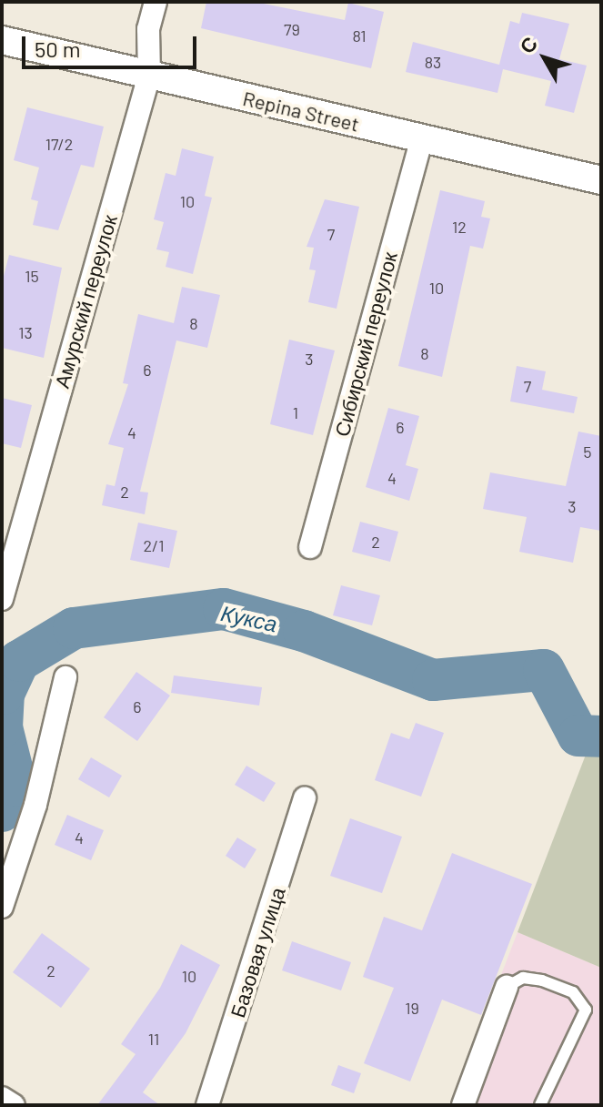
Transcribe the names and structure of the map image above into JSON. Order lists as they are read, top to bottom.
{
  "streets": {
    "street": [
      "Repina Street",
      "Амурский переулок",
      "Сибирский переулок",
      "Базовая улица"
    ]
  },
  "crossings": [
    ["Repina Street", "Амурский переулок"],
    ["Repina Street", "Сибирский переулок"]
  ],
  "water": ["Кукса"],
  "house_numbers": [
    "79",
    "81",
    "83",
    "17/2",
    "10",
    "12",
    "7",
    "15",
    "10",
    "8",
    "13",
    "8",
    "3",
    "6",
    "7",
    "1",
    "6",
    "4",
    "5",
    "4",
    "2",
    "3",
    "2",
    "2/1",
    "6",
    "4",
    "2",
    "10",
    "19",
    "11"
  ],
  "scale_bar": "50 m",
  "north": "top left"
}
